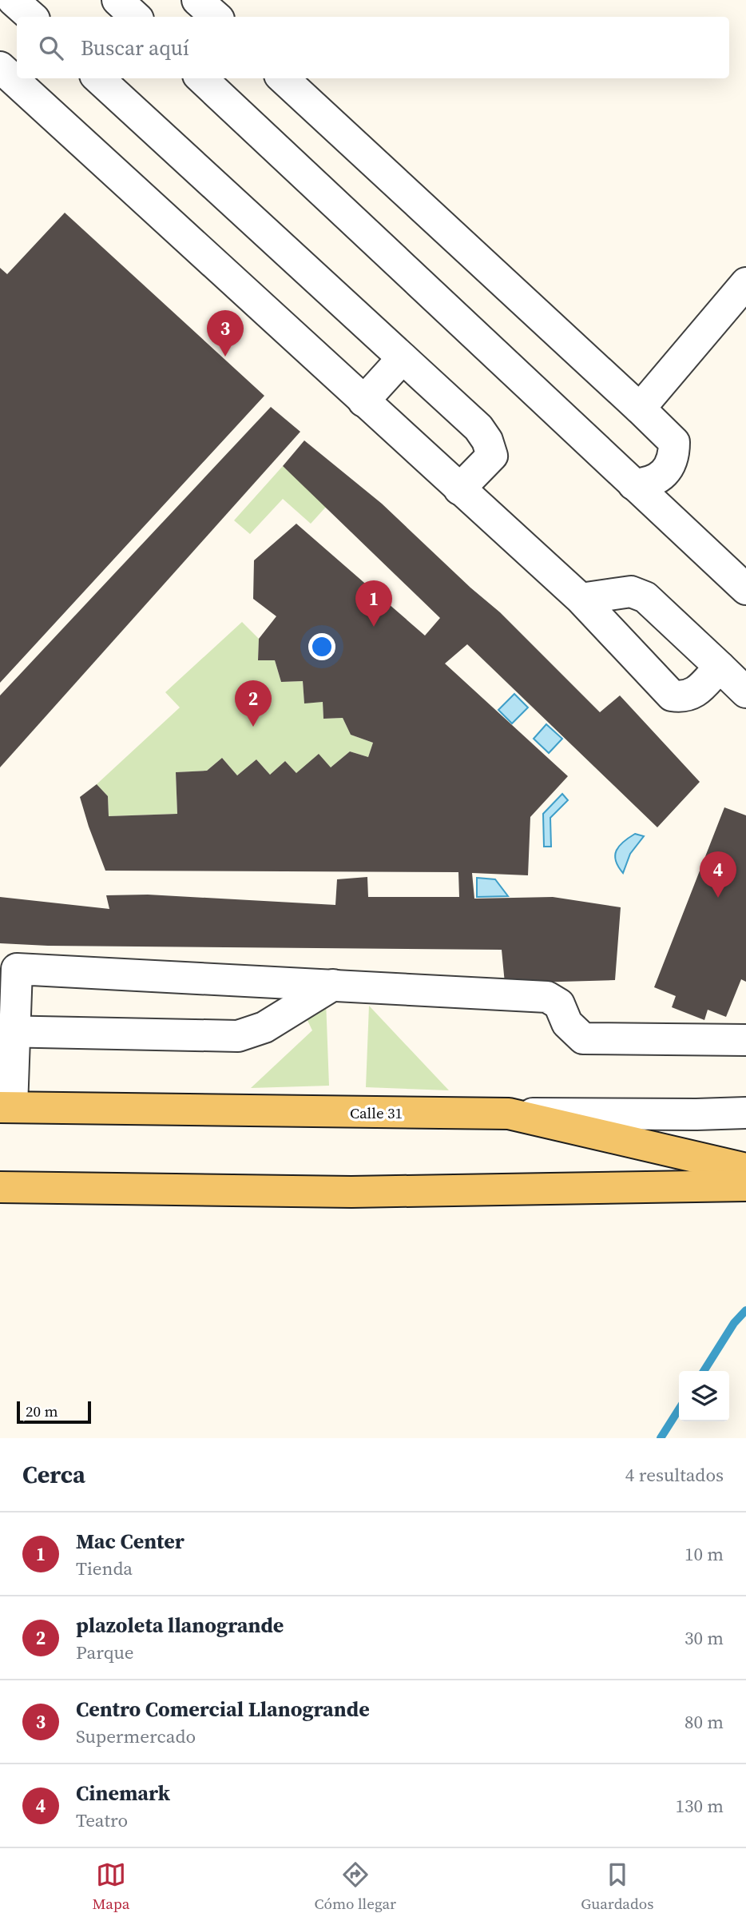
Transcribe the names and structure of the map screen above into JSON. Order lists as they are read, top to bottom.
{
  "streets": {
    "main road": ["Calle 31"]
  },
  "scale_bar": "20 m",
  "page": {
    "search": "Buscar aquí",
    "pins": [
      "3",
      "1",
      "2",
      "4"
    ],
    "scale": "20 m",
    "heading": ["Cerca", "4 resultados"],
    "list": [
      {
        "mark": "1",
        "name": "Mac Center",
        "note": "Tienda",
        "value": "10 m"
      },
      {
        "mark": "2",
        "name": "plazoleta llanogrande",
        "note": "Parque",
        "value": "30 m"
      },
      {
        "mark": "3",
        "name": "Centro Comercial Llanogrande",
        "note": "Supermercado",
        "value": "80 m"
      },
      {
        "mark": "4",
        "name": "Cinemark",
        "note": "Teatro",
        "value": "130 m"
      }
    ],
    "nav": ["Mapa", "Cómo llegar", "Guardados"]
  }
}
